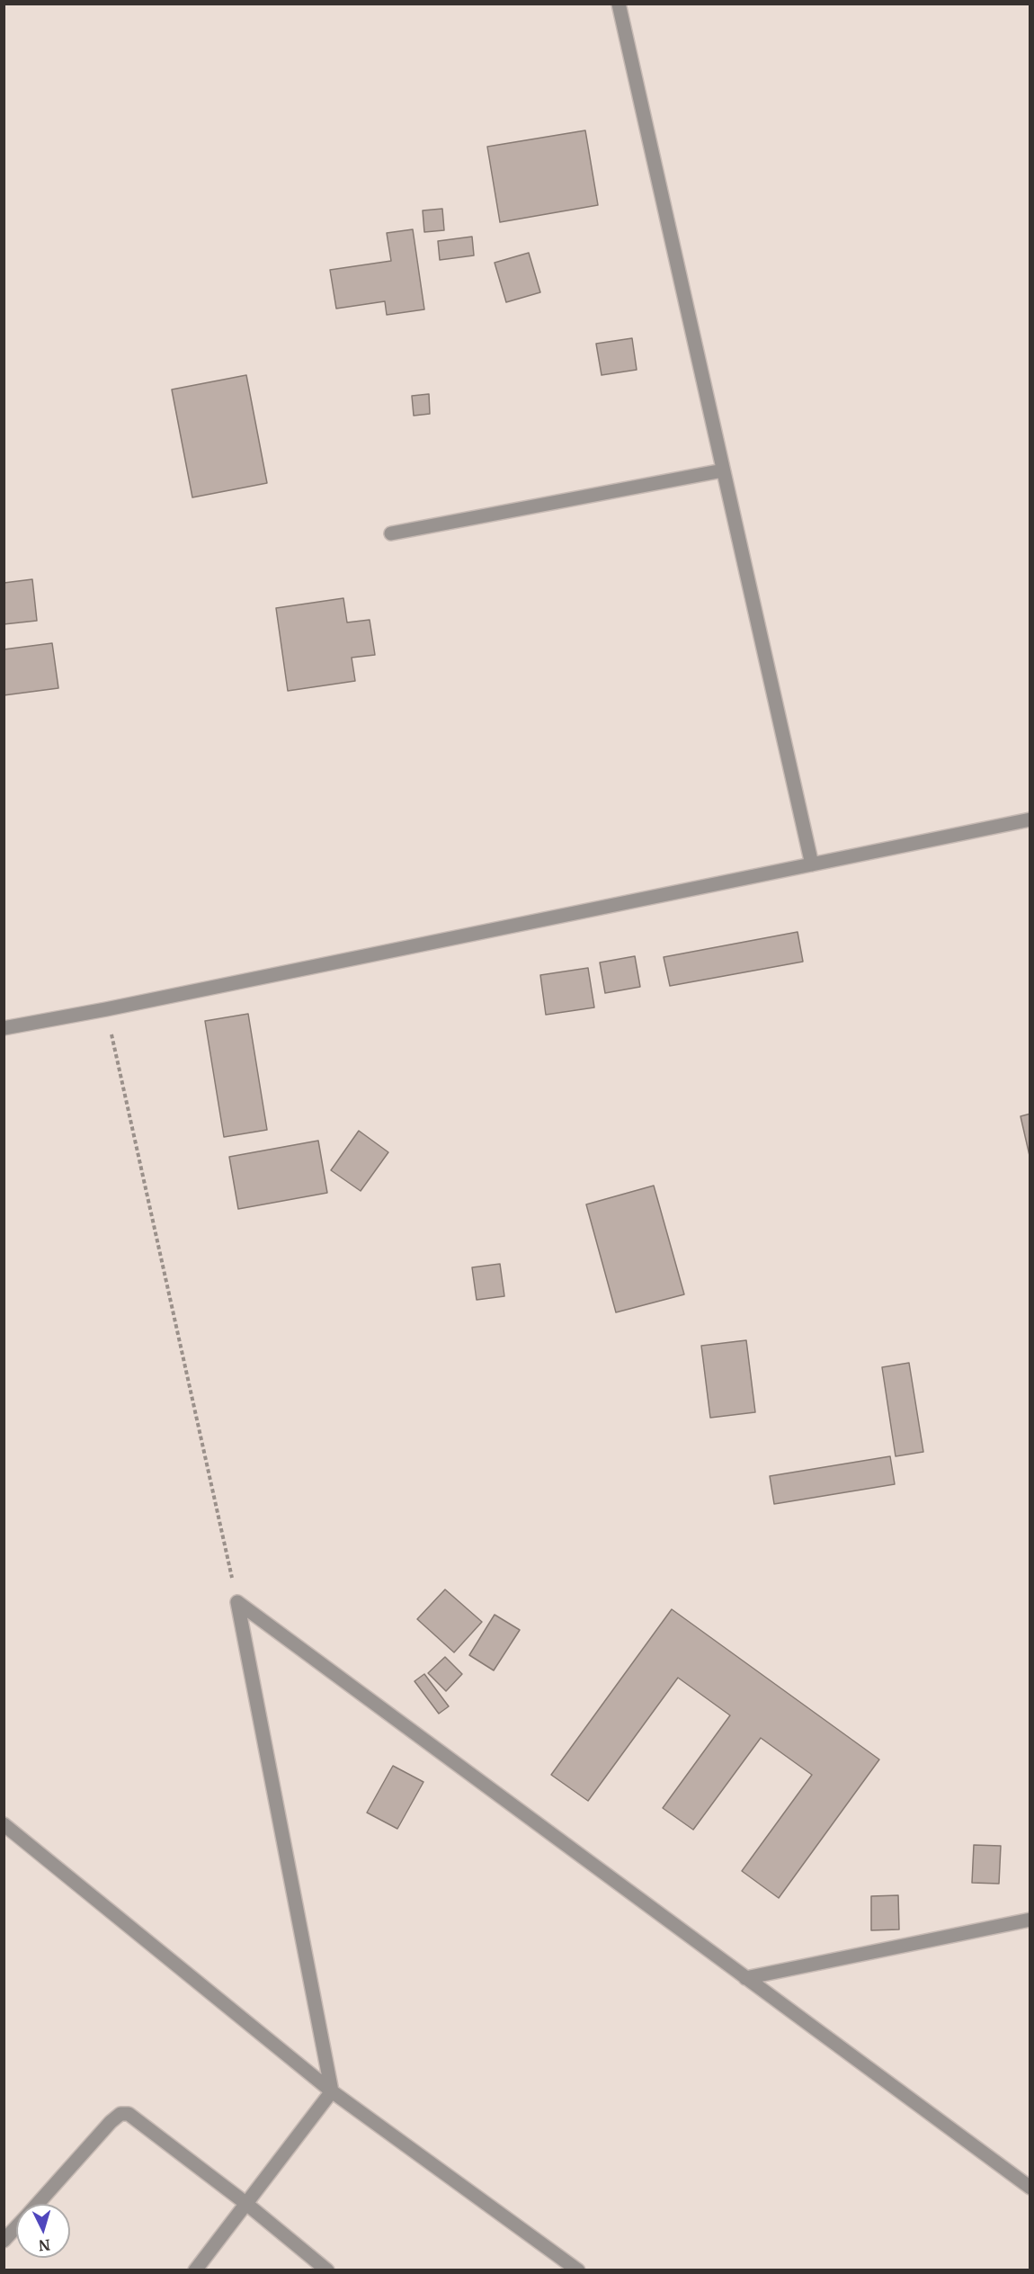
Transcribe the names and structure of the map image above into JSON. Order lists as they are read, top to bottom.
{
  "north": "bottom"
}
